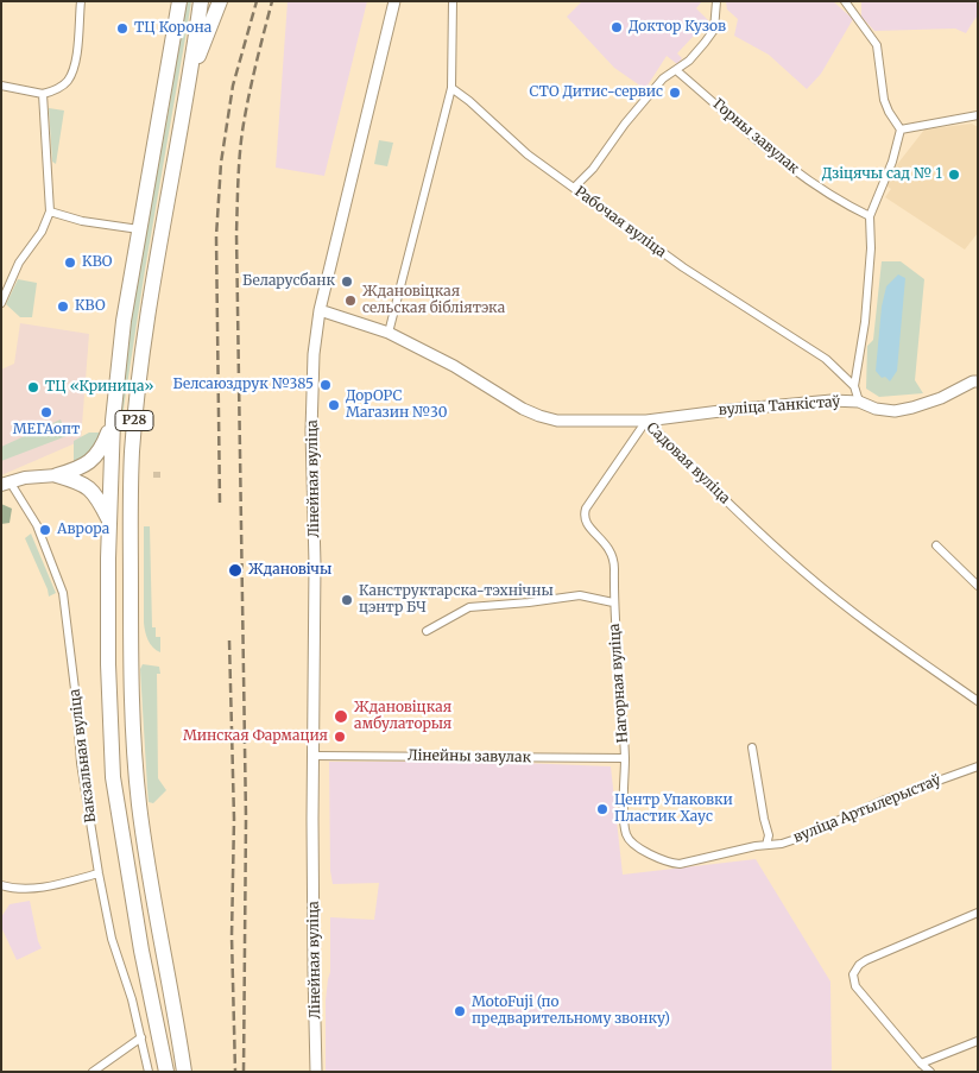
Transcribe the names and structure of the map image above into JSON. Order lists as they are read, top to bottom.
{
  "streets": {
    "highway": ["Р28"],
    "street": [
      "Горны завулак",
      "Рабочая вуліца",
      "вуліца Танкістаў",
      "Садовая вуліца",
      "Лінейная вуліца",
      "Нагорная вуліца",
      "Вакзальная вуліца",
      "Лінейны завулак",
      "вуліца Артылерыстаў"
    ]
  },
  "crossings": [
    ["Рабочая вуліца", "вуліца Танкістаў"],
    ["вуліца Танкістаў", "Садовая вуліца"],
    ["вуліца Танкістаў", "Нагорная вуліца"],
    ["Садовая вуліца", "Лінейная вуліца"],
    ["Садовая вуліца", "Нагорная вуліца"],
    ["Лінейная вуліца", "Лінейны завулак"],
    ["Нагорная вуліца", "Лінейны завулак"],
    ["Нагорная вуліца", "вуліца Артылерыстаў"]
  ],
  "places": [
    "Доктор Кузов",
    "ТЦ Корона",
    "СТО Дитис-сервис",
    "Дзіцячы сад № 1",
    "KBО",
    "Беларусбанк",
    "Ждановіцкая сельская бібліятэка",
    "КВО",
    "Белсаюздрук №385",
    "ТЦ «Криница»",
    "ДорОРС Магазин №30",
    "МЕГАопт",
    "Аврора",
    "Ждановічы",
    "Канструктарска-тэхнічны цэнтр БЧ",
    "Ждановіцкая амбулаторыя",
    "Минская Фармация",
    "Центр Упаковки Пластик Хаус",
    "MotoFuji (по предварительному звонку)"
  ]
}
